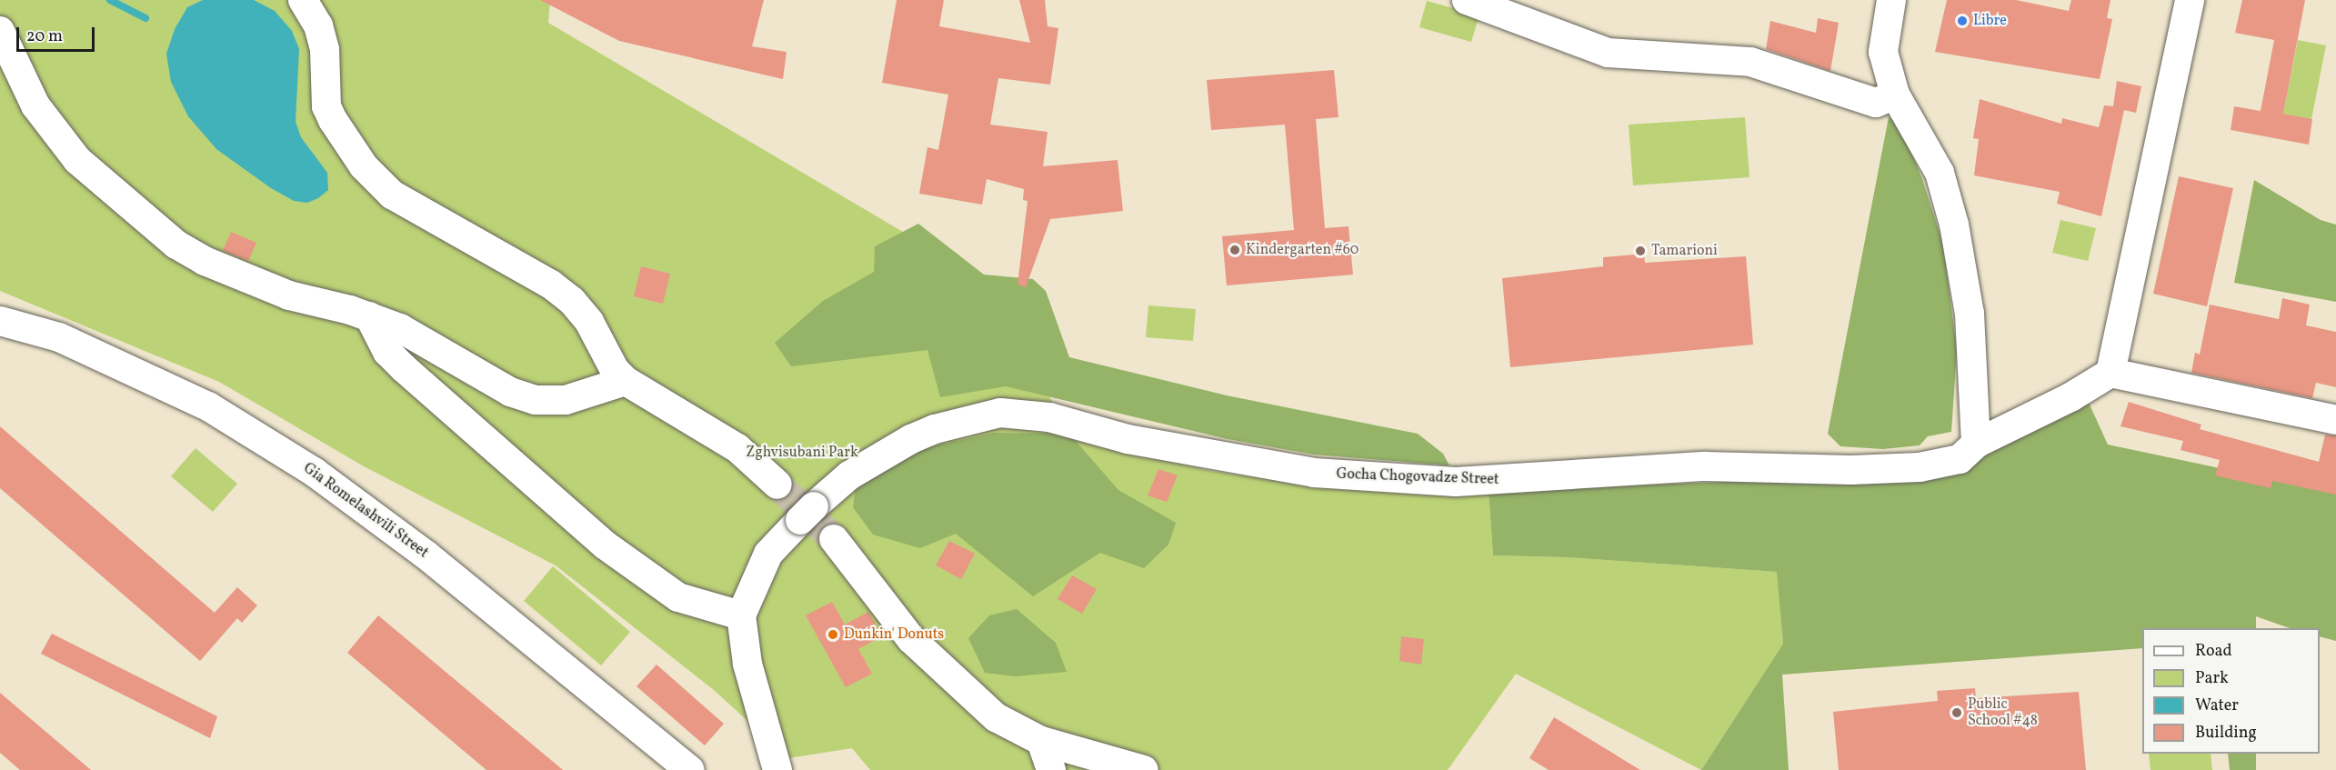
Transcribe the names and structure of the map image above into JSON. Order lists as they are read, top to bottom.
{
  "streets": {
    "street": ["Gocha Chogovadze Street", "Gia Romelashvili Street"]
  },
  "parks": ["Zghvisubani Park"],
  "places": [
    "Libre",
    "Kindergarten #60",
    "Tamarioni",
    "Dunkin' Donuts",
    "Public School #48"
  ],
  "legend": [
    "Road",
    "Park",
    "Water",
    "Building"
  ],
  "scale_bar": "20 m"
}
